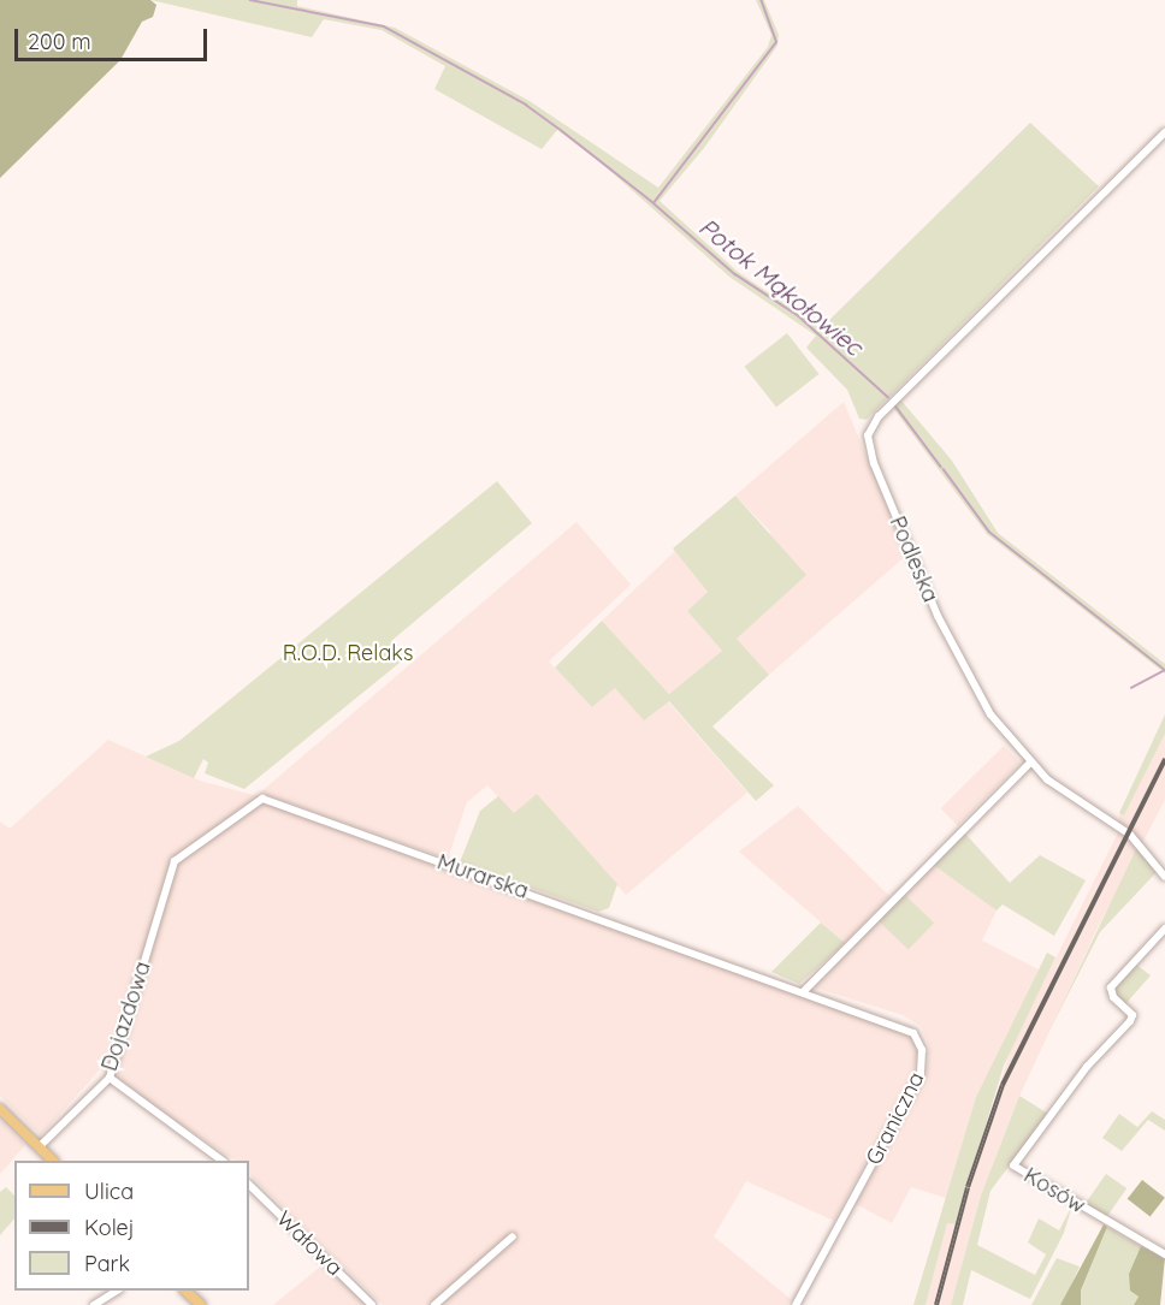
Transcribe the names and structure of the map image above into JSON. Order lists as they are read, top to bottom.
{
  "streets": {
    "street": [
      "Podleska",
      "Murarska",
      "Dojazdowa",
      "Graniczna",
      "Kosów",
      "Wałowa"
    ]
  },
  "crossings": [
    ["Murarska", "Dojazdowa"],
    ["Murarska", "Graniczna"]
  ],
  "water": ["Potok Mąkołowiec"],
  "parks": ["R.O.D. Relaks"],
  "legend": ["Ulica", "Kolej", "Park"],
  "scale_bar": "200 m"
}
